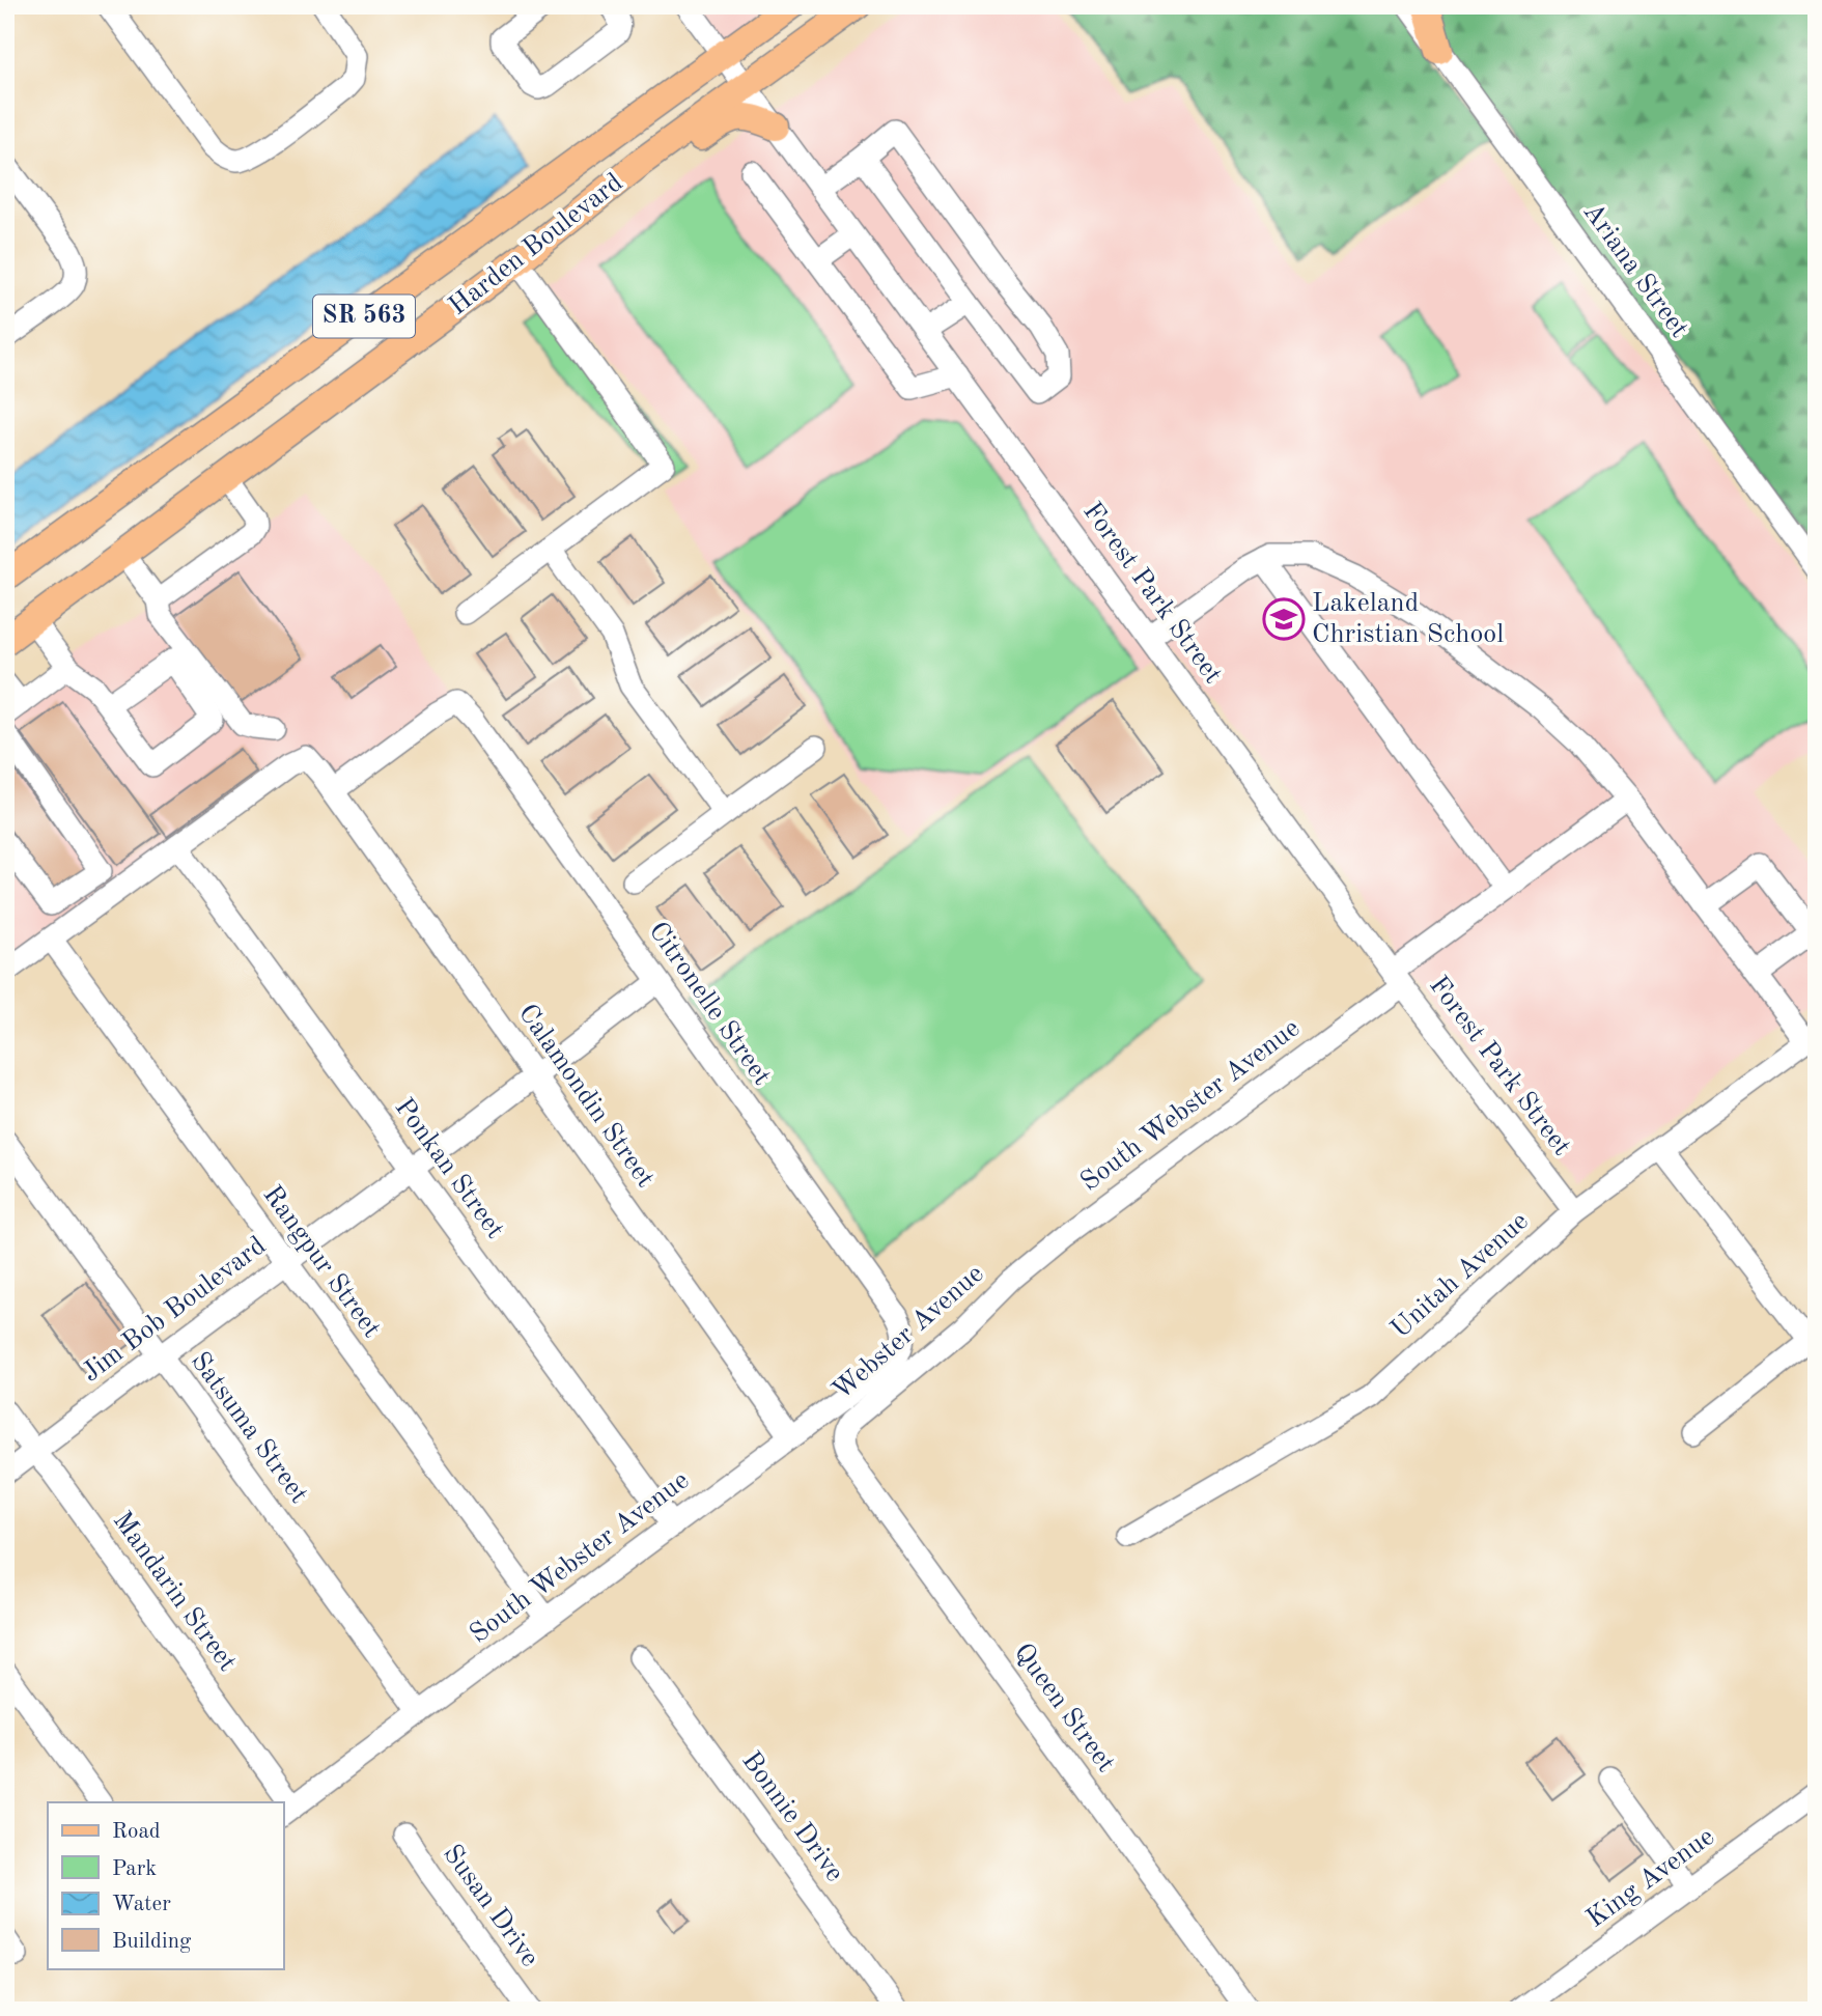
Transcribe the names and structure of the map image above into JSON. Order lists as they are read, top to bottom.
{
  "streets": {
    "main road": ["Harden Boulevard", "SR 563"],
    "street": [
      "Ariana Street",
      "Forest Park Street",
      "Citronelle Street",
      "Calamondin Street",
      "South Webster Avenue",
      "Ponkan Street",
      "Rangpur Street",
      "Unitah Avenue",
      "Jim Bob Boulevard",
      "Webster Avenue",
      "Satsuma Street",
      "Mandarin Street",
      "Queen Street",
      "Bonnie Drive",
      "King Avenue",
      "Susan Drive"
    ]
  },
  "crossings": [
    ["Harden Boulevard", "Forest Park Street"],
    ["Forest Park Street", "South Webster Avenue"],
    ["Forest Park Street", "Unitah Avenue"],
    ["Citronelle Street", "Calamondin Street"],
    ["Citronelle Street", "South Webster Avenue"],
    ["Citronelle Street", "Jim Bob Boulevard"],
    ["Calamondin Street", "South Webster Avenue"],
    ["Calamondin Street", "Ponkan Street"],
    ["Calamondin Street", "Jim Bob Boulevard"],
    ["South Webster Avenue", "Ponkan Street"],
    ["South Webster Avenue", "Rangpur Street"],
    ["South Webster Avenue", "Webster Avenue"],
    ["South Webster Avenue", "Satsuma Street"],
    ["Ponkan Street", "Jim Bob Boulevard"],
    ["Rangpur Street", "Jim Bob Boulevard"],
    ["Jim Bob Boulevard", "Satsuma Street"],
    ["Jim Bob Boulevard", "Mandarin Street"],
    ["Webster Avenue", "Queen Street"]
  ],
  "places": {
    "school or university": ["Lakeland Christian School"]
  },
  "legend": [
    "Road",
    "Park",
    "Water",
    "Building"
  ]
}
